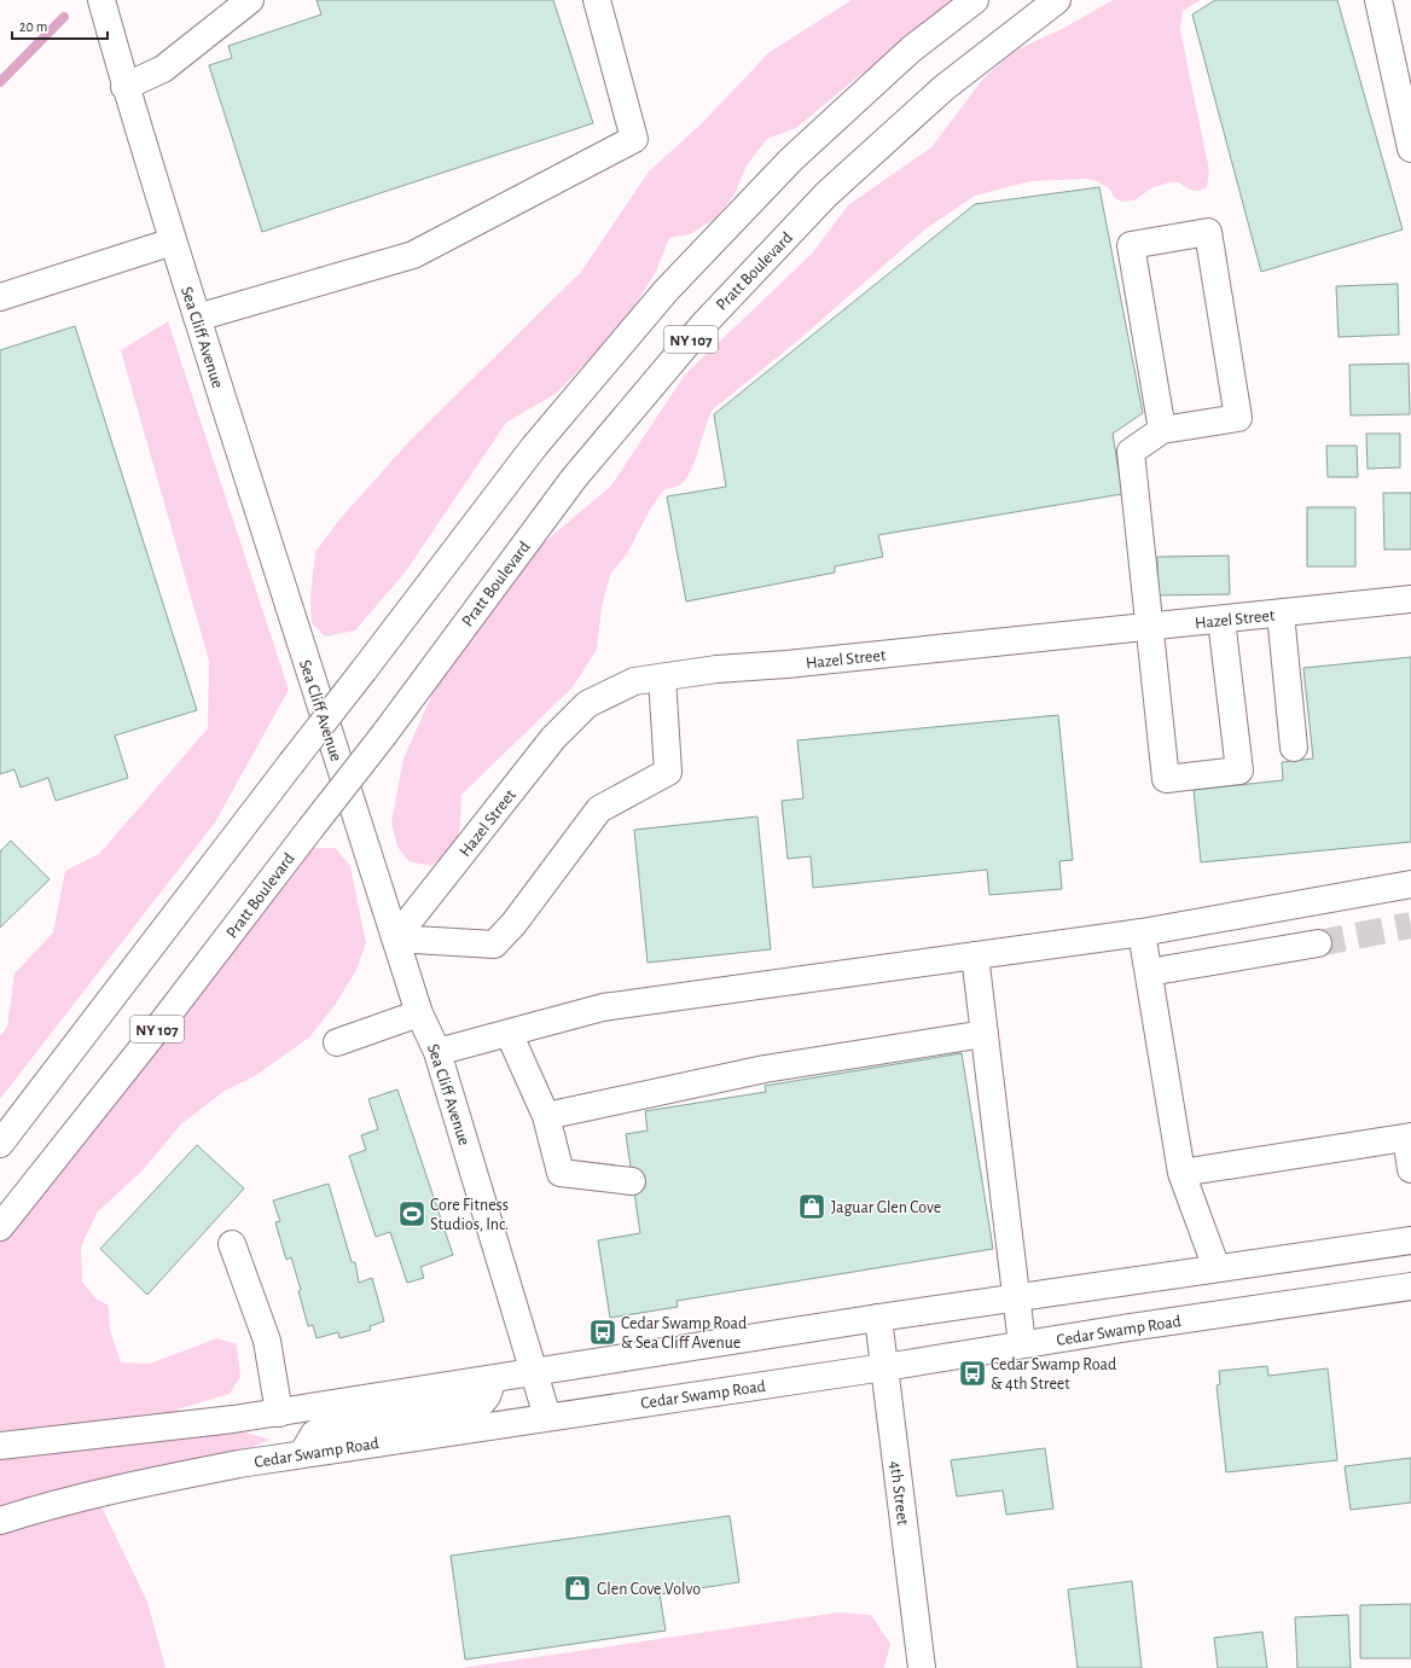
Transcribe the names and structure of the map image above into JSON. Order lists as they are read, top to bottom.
{
  "streets": {
    "main road": [
      "Pratt Boulevard",
      "Sea Cliff Avenue",
      "NY 107",
      "Hazel Street",
      "Cedar Swamp Road",
      "4th Street"
    ]
  },
  "crossings": [
    ["Sea Cliff Avenue", "Hazel Street"],
    ["Sea Cliff Avenue", "Cedar Swamp Road"],
    ["Cedar Swamp Road", "4th Street"]
  ],
  "places": {
    "shop": ["Jaguar Glen Cove", "Glen Cove Volvo"],
    "sports": ["Core Fitness Studios, Inc."],
    "bus stop": ["Cedar Swamp Road & Sea Cliff Avenue", "Cedar Swamp Road & 4th Street"]
  },
  "scale_bar": "20 m"
}
